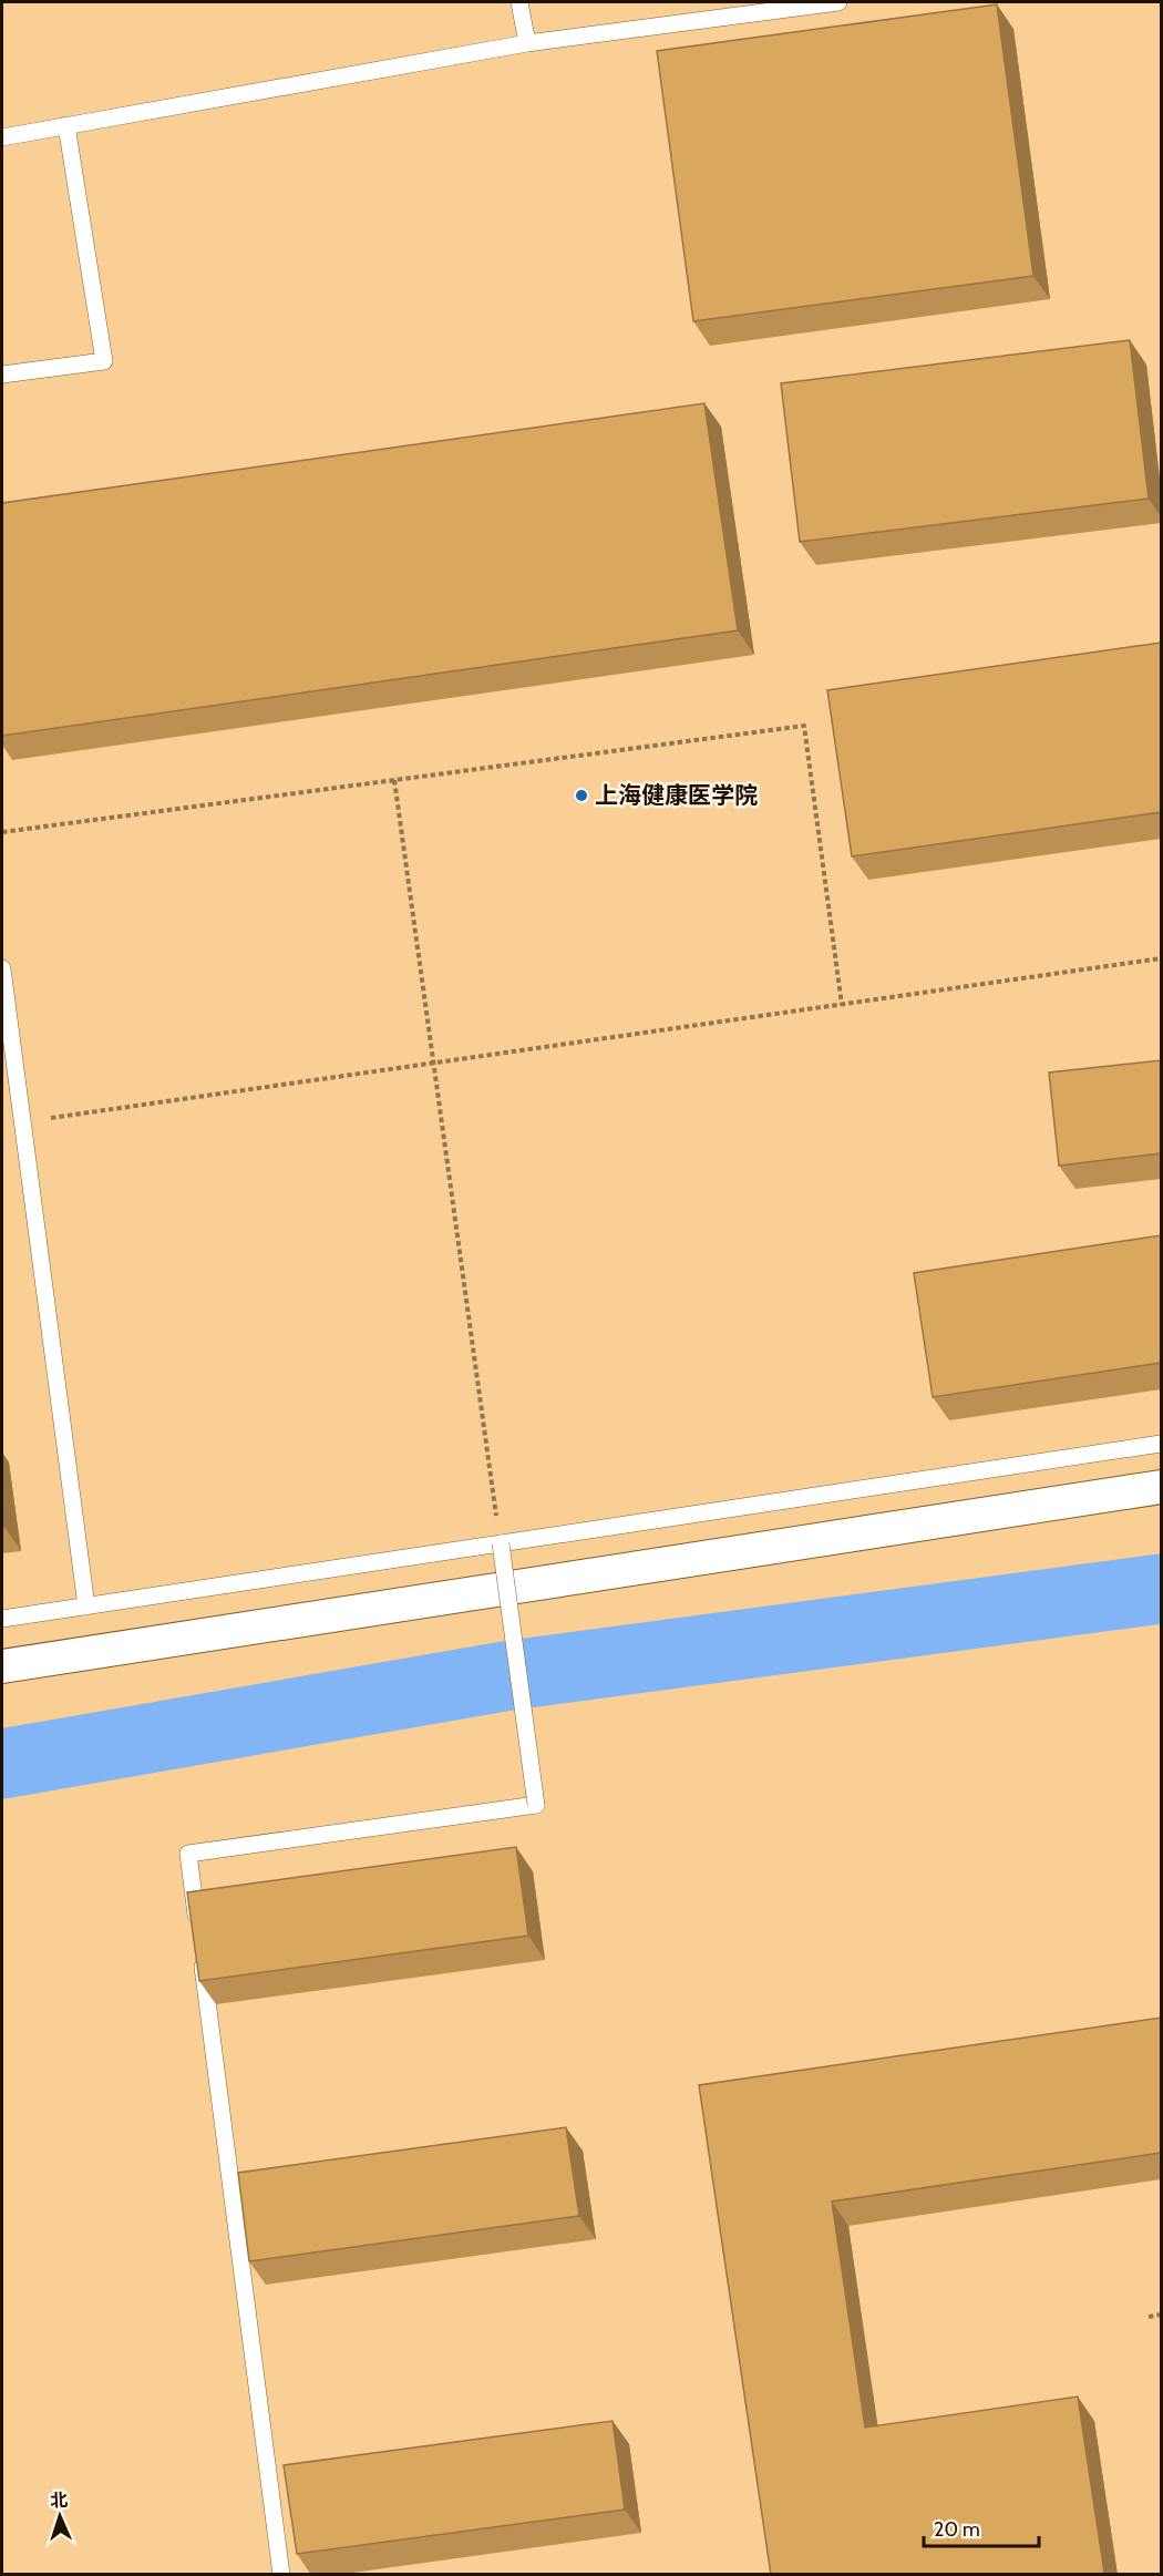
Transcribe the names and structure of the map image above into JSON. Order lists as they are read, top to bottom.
{
  "places": ["上海健康医学院"],
  "scale_bar": "20 m",
  "north": "top"
}
